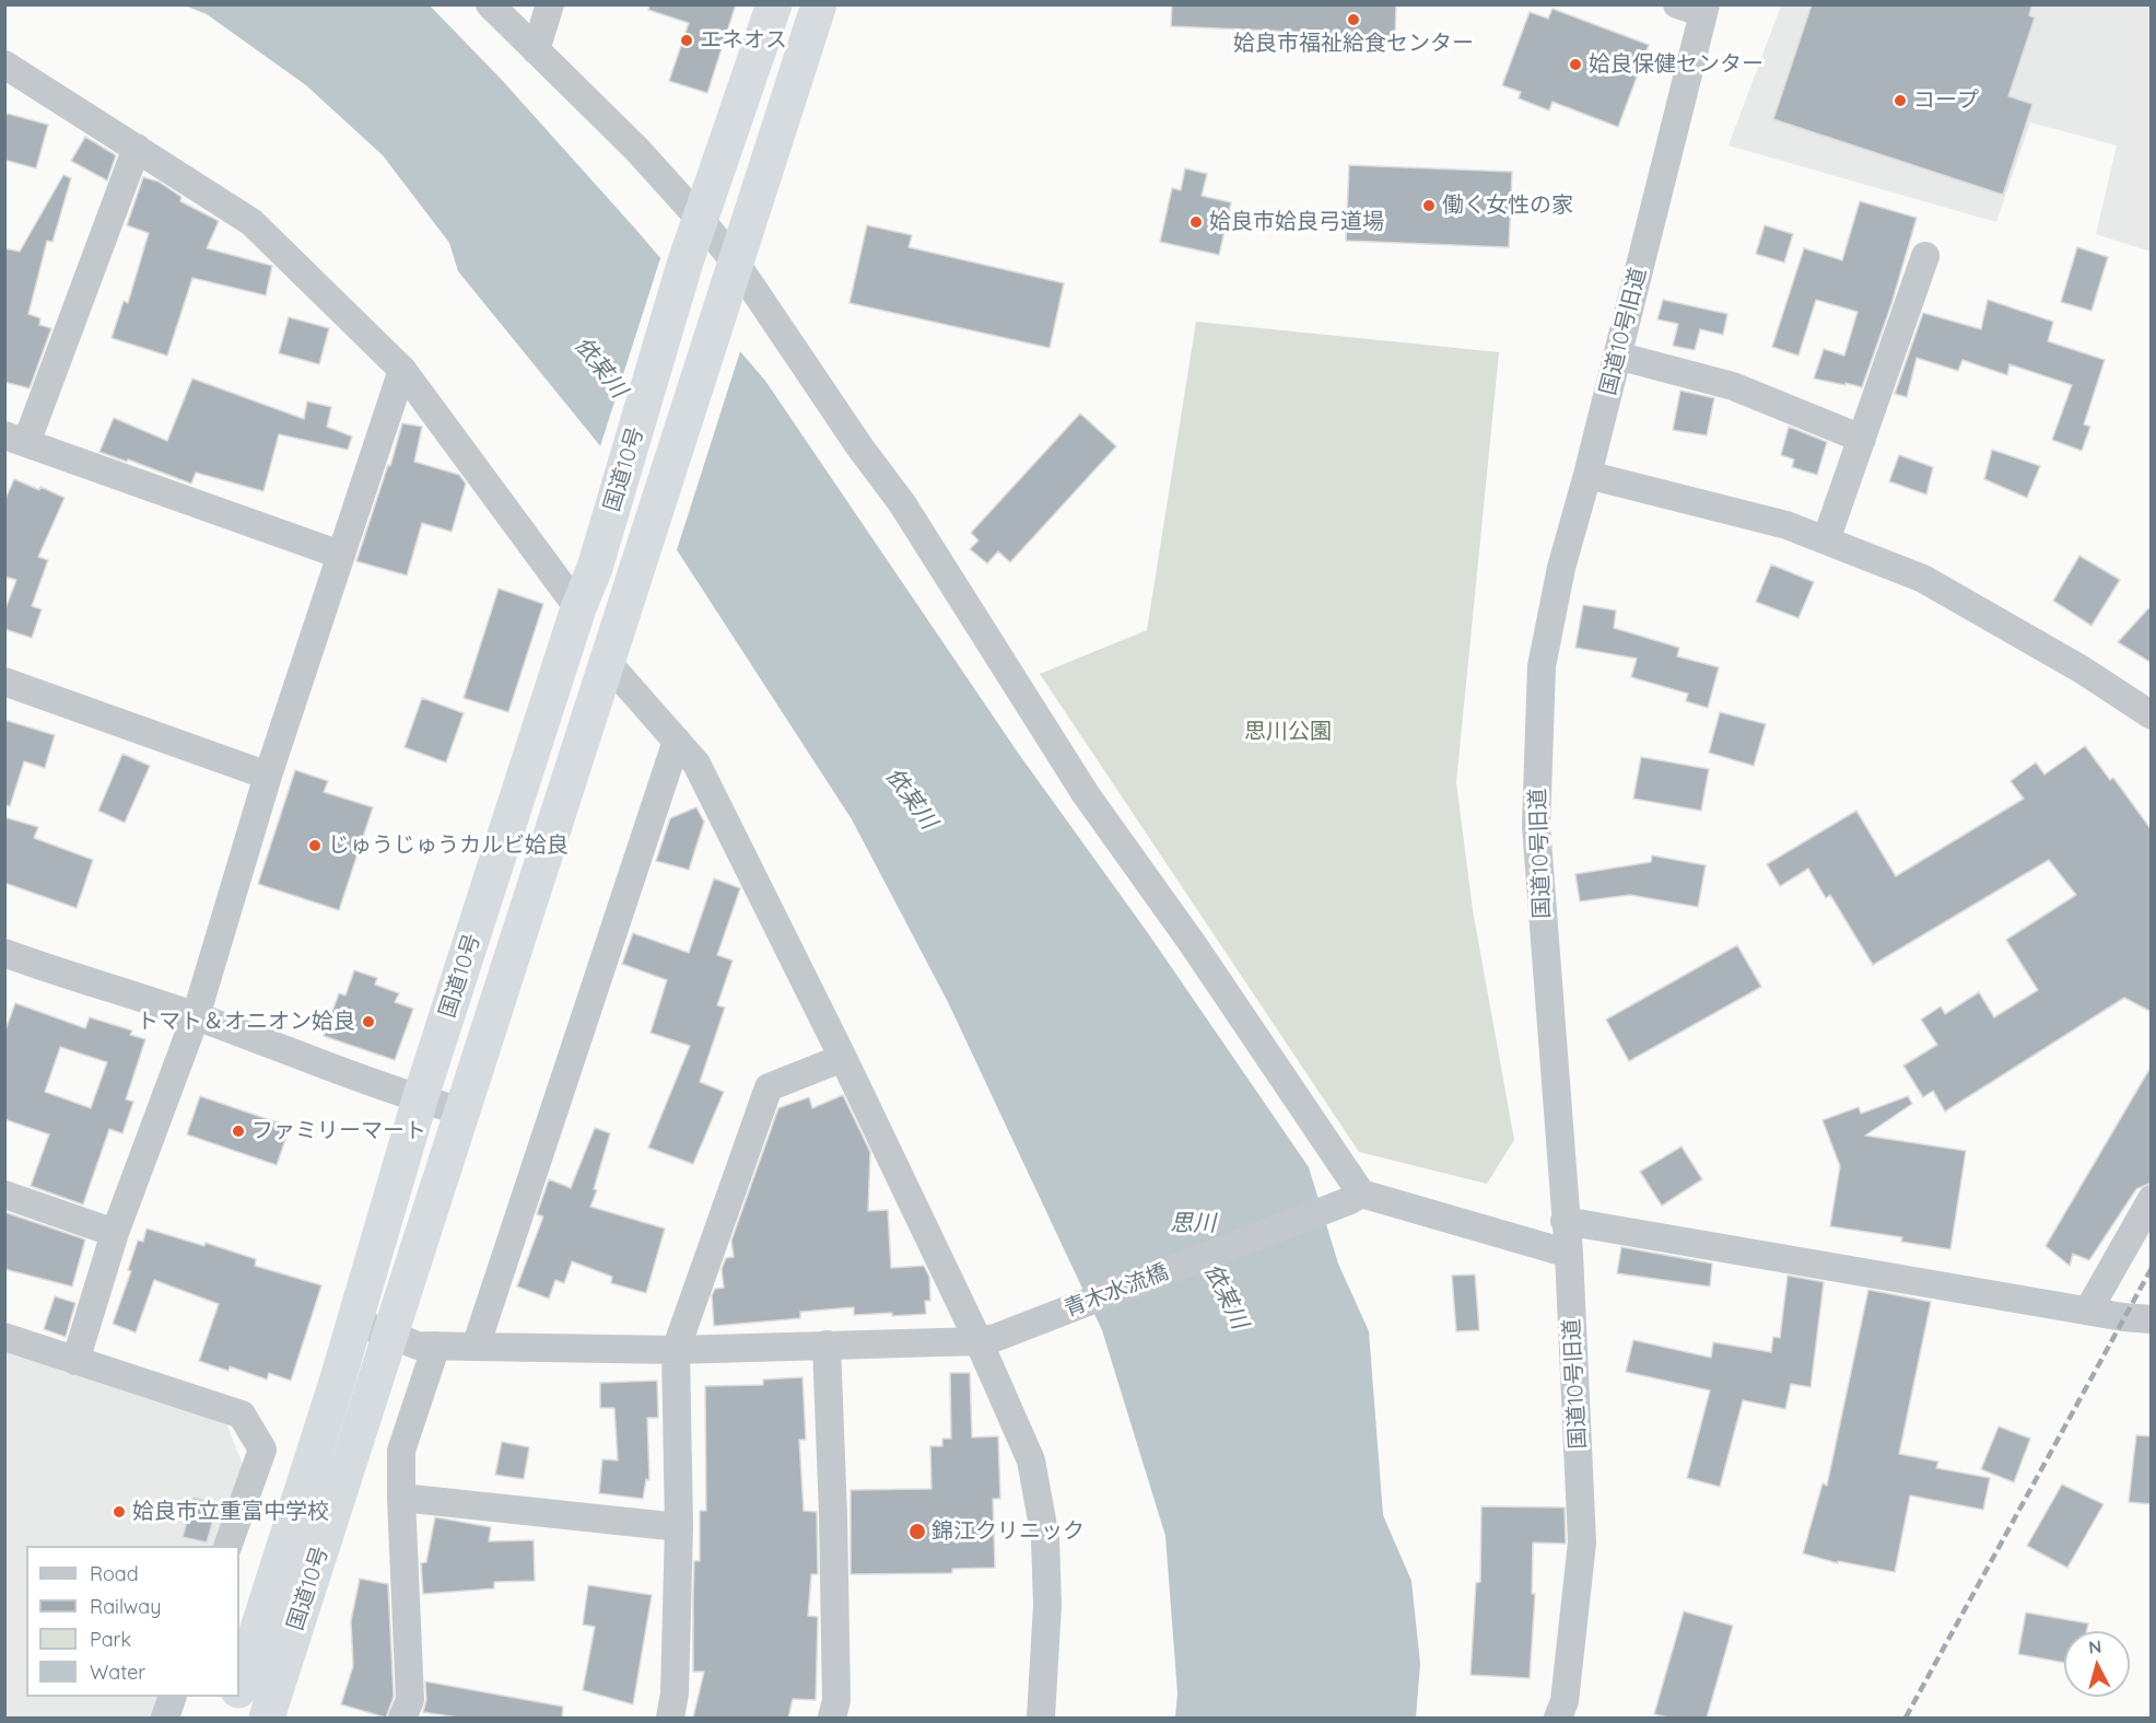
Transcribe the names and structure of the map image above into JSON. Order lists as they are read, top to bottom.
{
  "streets": {
    "highway": ["国道10号"],
    "street": ["国道10号旧道", "青木水流橋"]
  },
  "crossings": [
    ["国道10号", "青木水流橋"]
  ],
  "water": ["依某川", "思川"],
  "parks": ["思川公園"],
  "places": [
    "姶良市福祉給食センター",
    "エネオス",
    "姶良保健センター",
    "コープ",
    "働く女性の家",
    "姶良市姶良弓道場",
    "じゅうじゅうカルビ姶良",
    "トマト＆オニオン姶良",
    "ファミリーマート",
    "姶良市立重富中学校",
    "錦江クリニック"
  ],
  "legend": [
    "Road",
    "Railway",
    "Park",
    "Water"
  ],
  "north": "top"
}
